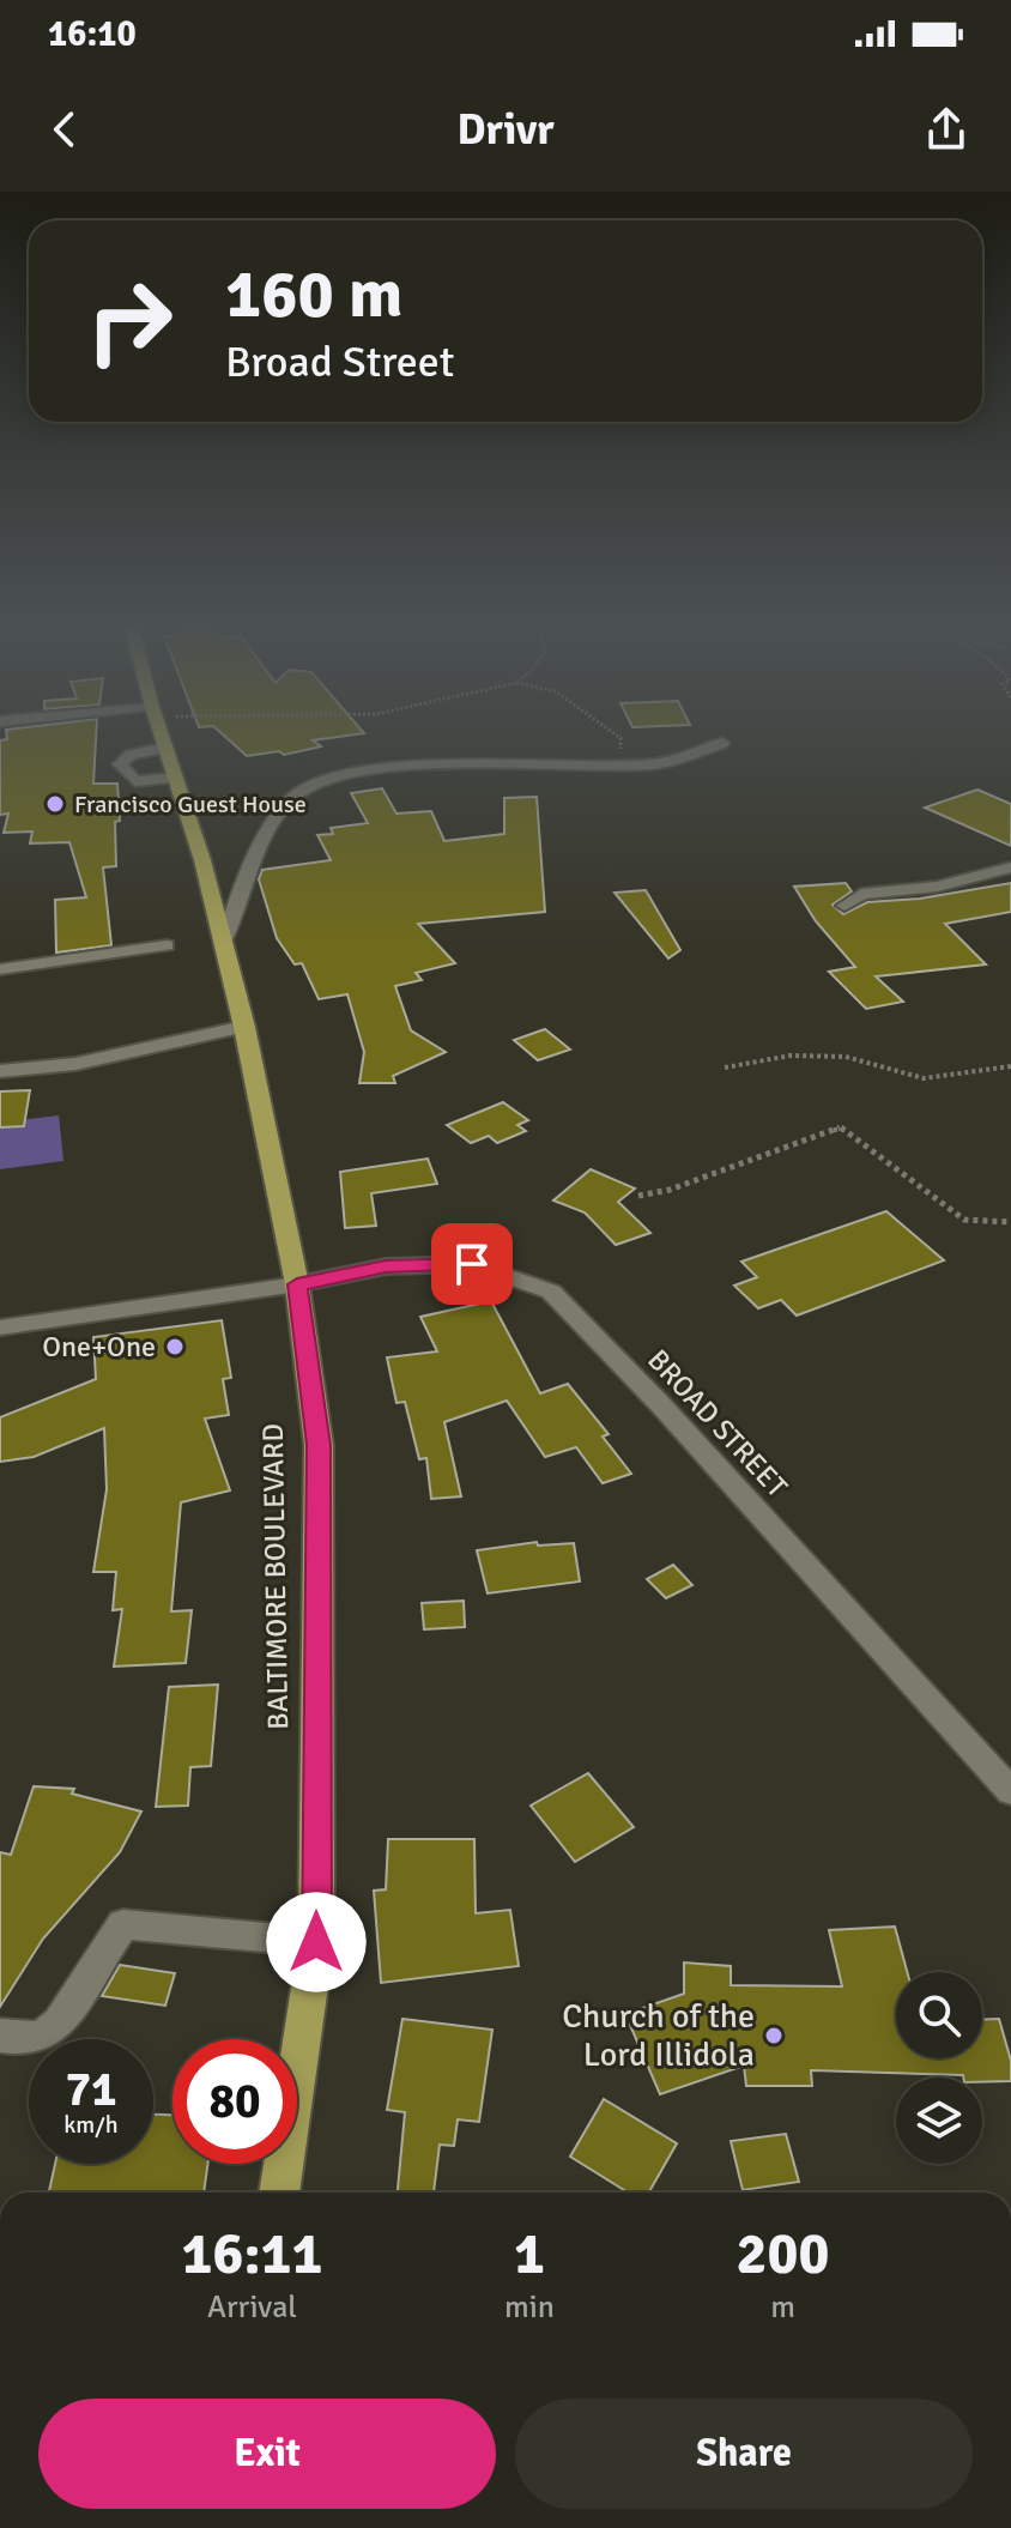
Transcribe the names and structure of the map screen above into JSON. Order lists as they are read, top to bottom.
{
  "streets": {
    "highway": ["BALTIMORE BOULEVARD"],
    "street": ["BROAD STREET"]
  },
  "crossings": [
    ["BROAD STREET", "BALTIMORE BOULEVARD"]
  ],
  "places": ["Francisco Guest House", "One+One", "Church of the Lord Illidola"],
  "page": {
    "status": "16:10",
    "header": "Drivr",
    "turn": ["160 m", "Broad Street"],
    "speed": "71 km/h",
    "limit": "80",
    "eta": [
      "16:11",
      "Arrival",
      "1",
      "min",
      "200",
      "m"
    ],
    "buttons": ["Exit", "Share"]
  }
}
